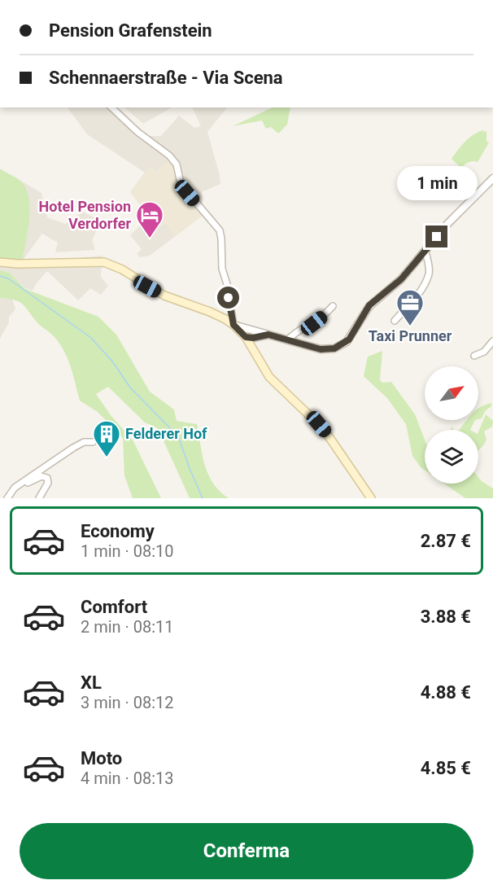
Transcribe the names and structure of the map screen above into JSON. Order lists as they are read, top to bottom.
{
  "places": {
    "hotel": ["Hotel Pension Verdorfer"],
    "office": ["Taxi Prunner"],
    "building": ["Felderer Hof"]
  },
  "north": "top right",
  "page": {
    "banner": ["Pension Grafenstein", "Schennaerstraße - Via Scena"],
    "bubble": "1 min",
    "list": [
      {
        "name": "Economy",
        "note": "1 min · 08:10",
        "value": "2.87 €"
      },
      {
        "name": "Comfort",
        "note": "2 min · 08:11",
        "value": "3.88 €"
      },
      {
        "name": "XL",
        "note": "3 min · 08:12",
        "value": "4.88 €"
      },
      {
        "name": "Moto",
        "note": "4 min · 08:13",
        "value": "4.85 €"
      }
    ],
    "buttons": "Conferma"
  }
}
